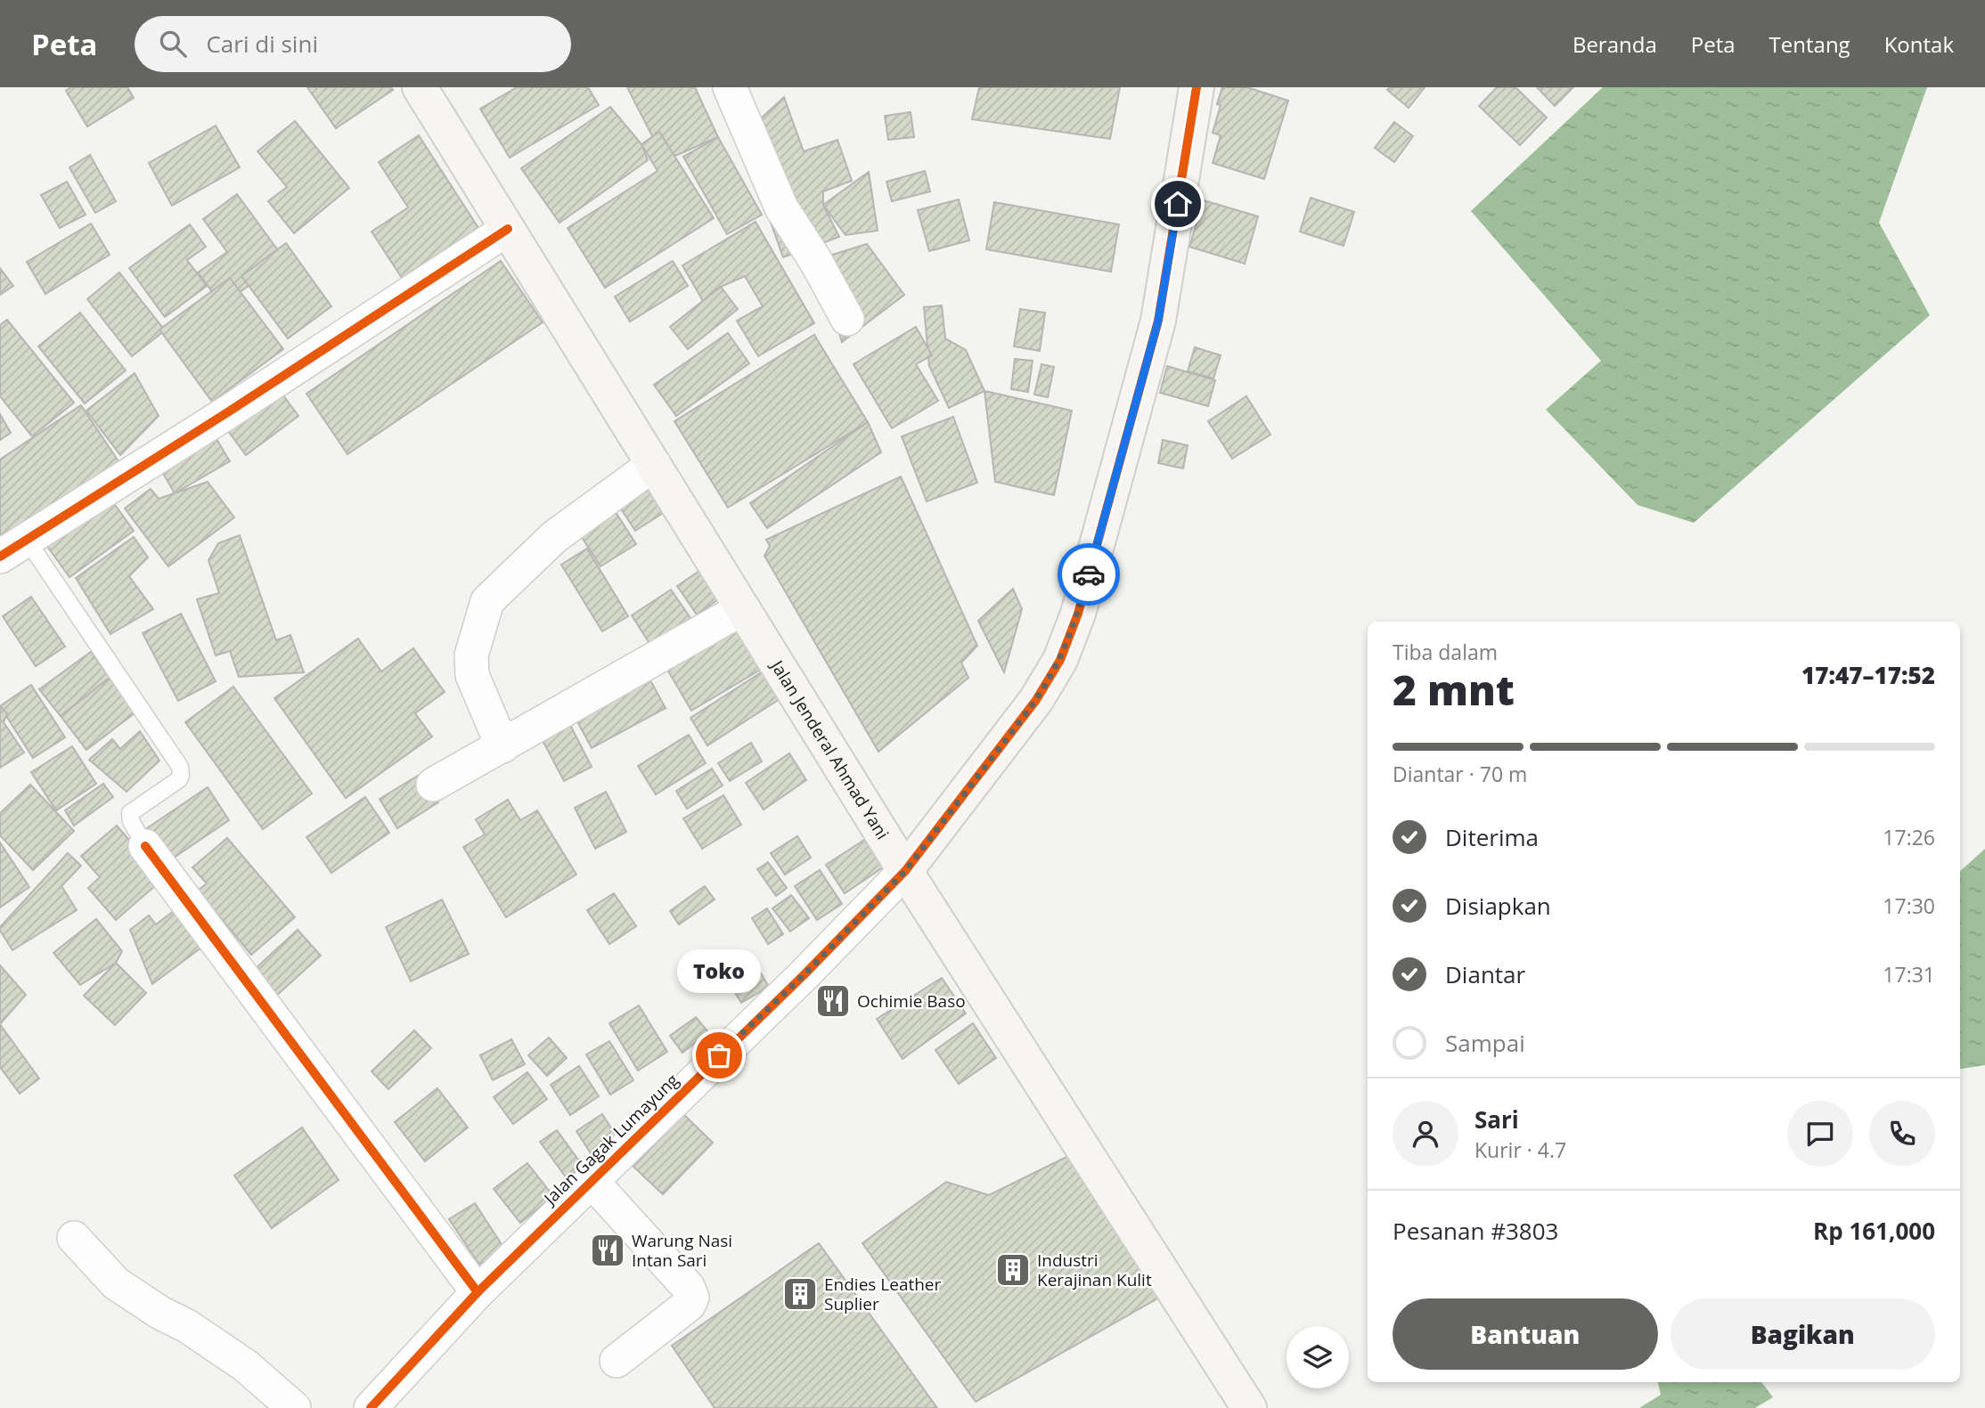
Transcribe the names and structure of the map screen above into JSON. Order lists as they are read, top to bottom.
{
  "streets": {
    "main road": ["Jalan Jenderal Ahmad Yani"],
    "street": ["Jalan Gagak Lumayung"]
  },
  "crossings": [
    ["Jalan Jenderal Ahmad Yani", "Jalan Gagak Lumayung"]
  ],
  "places": {
    "restaurant": ["Ochimie Baso", "Warung Nasi Intan Sari"],
    "other": ["Toko"],
    "building": ["Industri Kerajinan Kulit", "Endies Leather Suplier"]
  },
  "page": {
    "header": "Peta",
    "search": "Cari di sini",
    "nav": [
      "Beranda",
      "Peta",
      "Tentang",
      "Kontak"
    ],
    "heading": ["2 mnt", "Tiba dalam", "17:47–17:52"],
    "panel": [
      "Sari",
      "Kurir · 4.7",
      "Pesanan #3803",
      "Rp 161,000"
    ],
    "bar": "Diantar · 70 m",
    "list": [
      ["Diterima", "17:26"],
      ["Disiapkan", "17:30"],
      ["Diantar", "17:31"],
      "Sampai"
    ],
    "bubble": "Toko",
    "buttons": ["Bantuan", "Bagikan"]
  }
}
